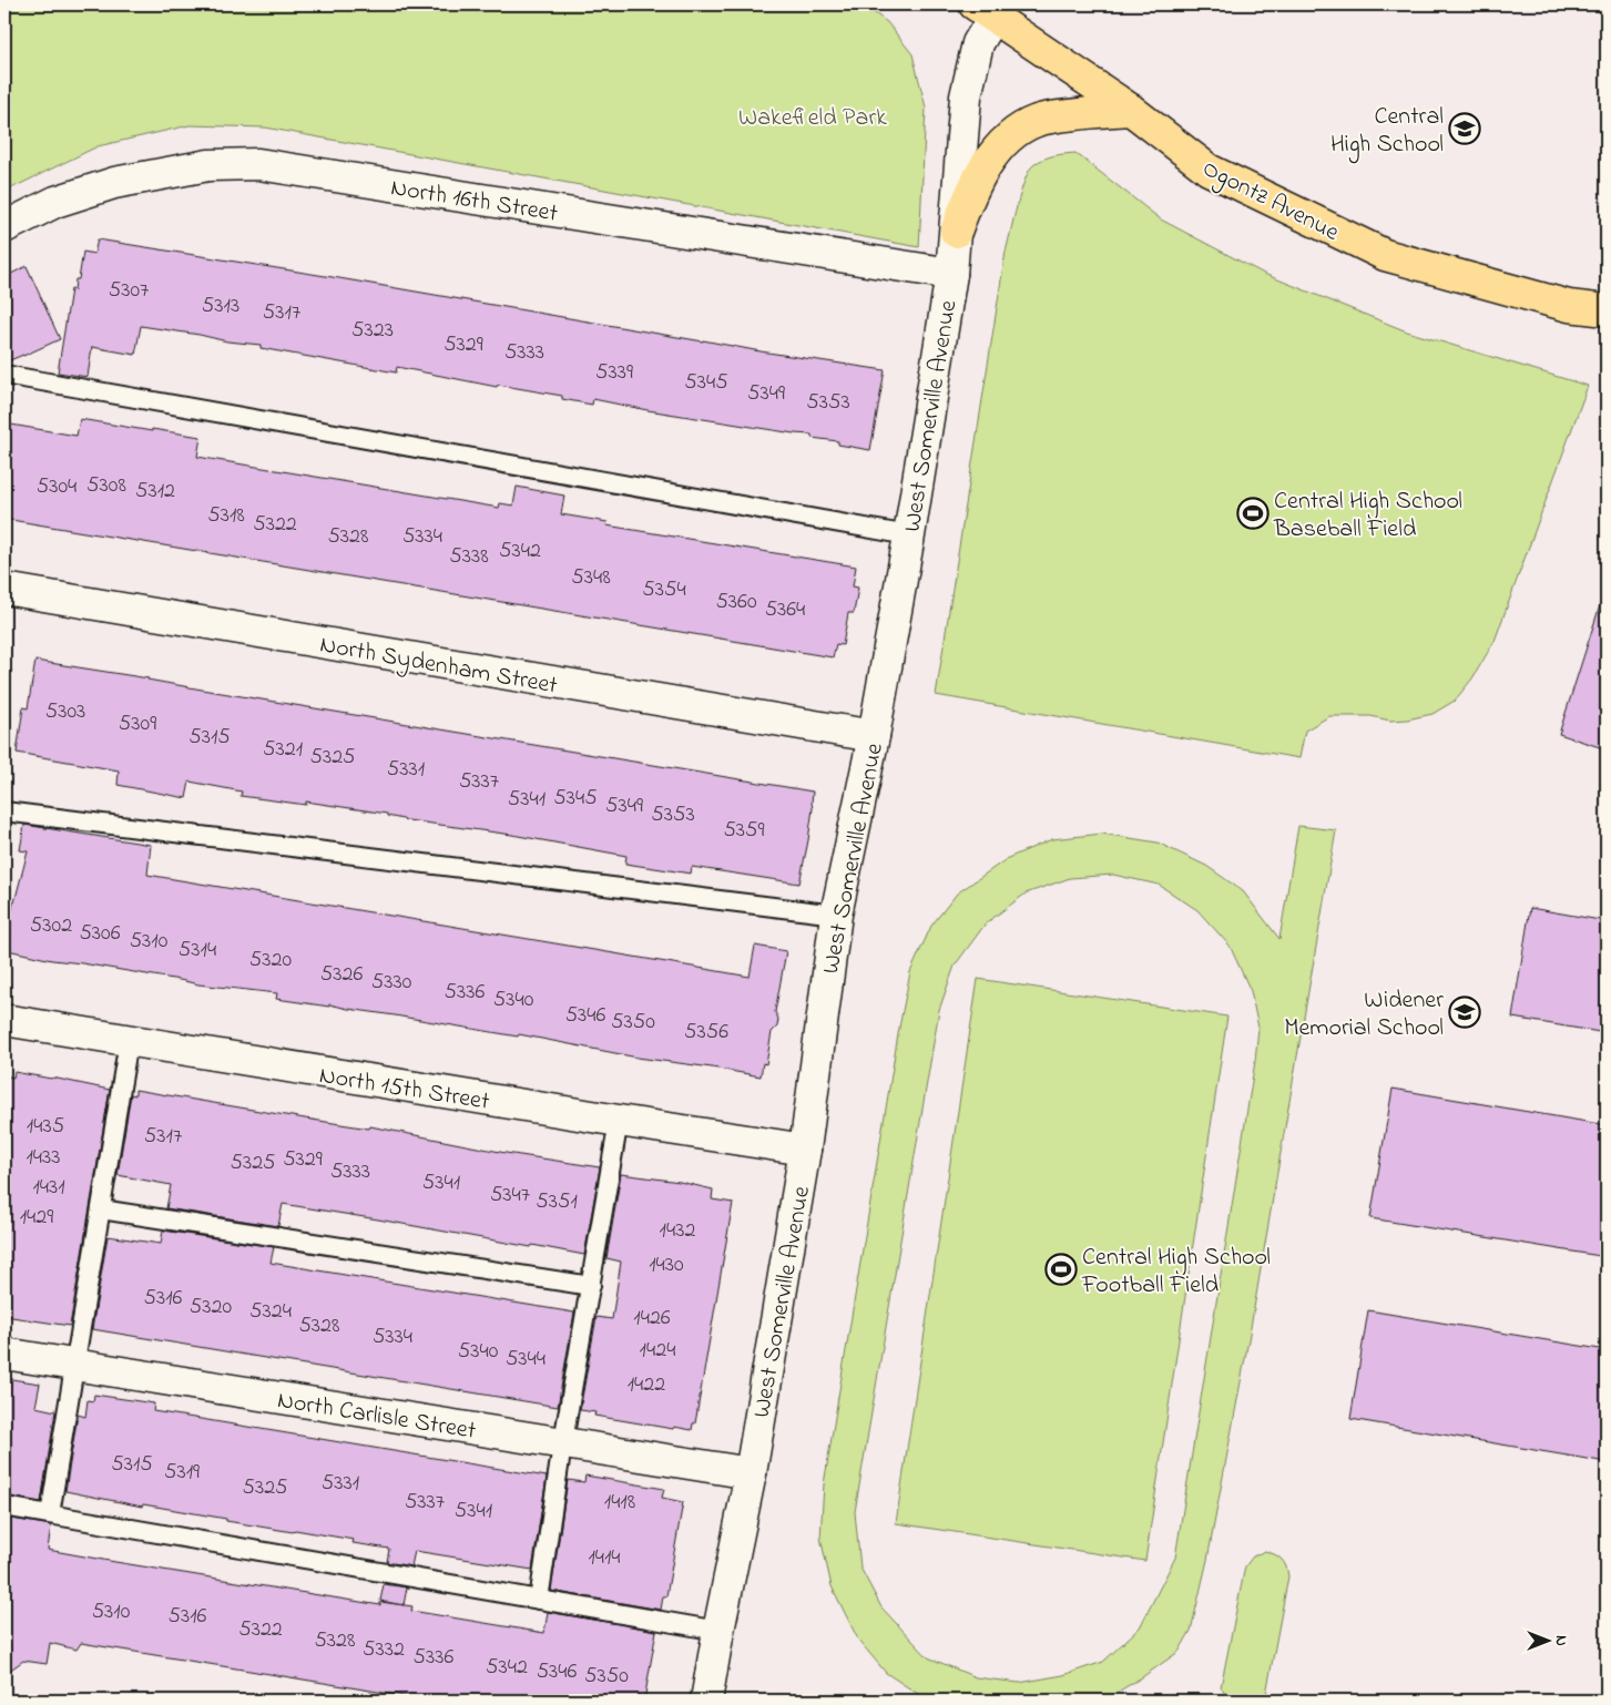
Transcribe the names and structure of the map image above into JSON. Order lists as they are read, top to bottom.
{
  "streets": {
    "main road": ["Ogontz Avenue"],
    "street": [
      "North 16th Street",
      "West Somerville Avenue",
      "North Sydenham Street",
      "North 15th Street",
      "North Carlisle Street"
    ]
  },
  "crossings": [
    ["North 16th Street", "West Somerville Avenue"],
    ["Ogontz Avenue", "West Somerville Avenue"],
    ["West Somerville Avenue", "North Sydenham Street"],
    ["West Somerville Avenue", "North 15th Street"],
    ["West Somerville Avenue", "North Carlisle Street"]
  ],
  "parks": ["Wakefield Park"],
  "places": {
    "school or university": ["Central High School", "Widener Memorial School"],
    "sports": ["Central High School Baseball Field", "Central High School Football Field"]
  },
  "house_numbers": [
    "5307",
    "5313",
    "5317",
    "5323",
    "5329",
    "5333",
    "5339",
    "5345",
    "5349",
    "5353",
    "5308",
    "5304",
    "5312",
    "5318",
    "5322",
    "5328",
    "5334",
    "5342",
    "5338",
    "5348",
    "5354",
    "5360",
    "5364",
    "5303",
    "5309",
    "5315",
    "5321",
    "5325",
    "5331",
    "5337",
    "5345",
    "5341",
    "5349",
    "5353",
    "5359",
    "5302",
    "5306",
    "5310",
    "5314",
    "5320",
    "5326",
    "5330",
    "5336",
    "5340",
    "5346",
    "5350",
    "5356",
    "1435",
    "5317",
    "1433",
    "5329",
    "5325",
    "5333",
    "5341",
    "1431",
    "5347",
    "5351",
    "1429",
    "1432",
    "1430",
    "5316",
    "5320",
    "5324",
    "1426",
    "5328",
    "5334",
    "1424",
    "5340",
    "5344",
    "1422",
    "5315",
    "5319",
    "5331",
    "5325",
    "5337",
    "1418",
    "5341",
    "1414",
    "5310",
    "5316",
    "5322",
    "5328",
    "5332",
    "5336",
    "5342",
    "5346",
    "5350"
  ],
  "north": "right"
}
